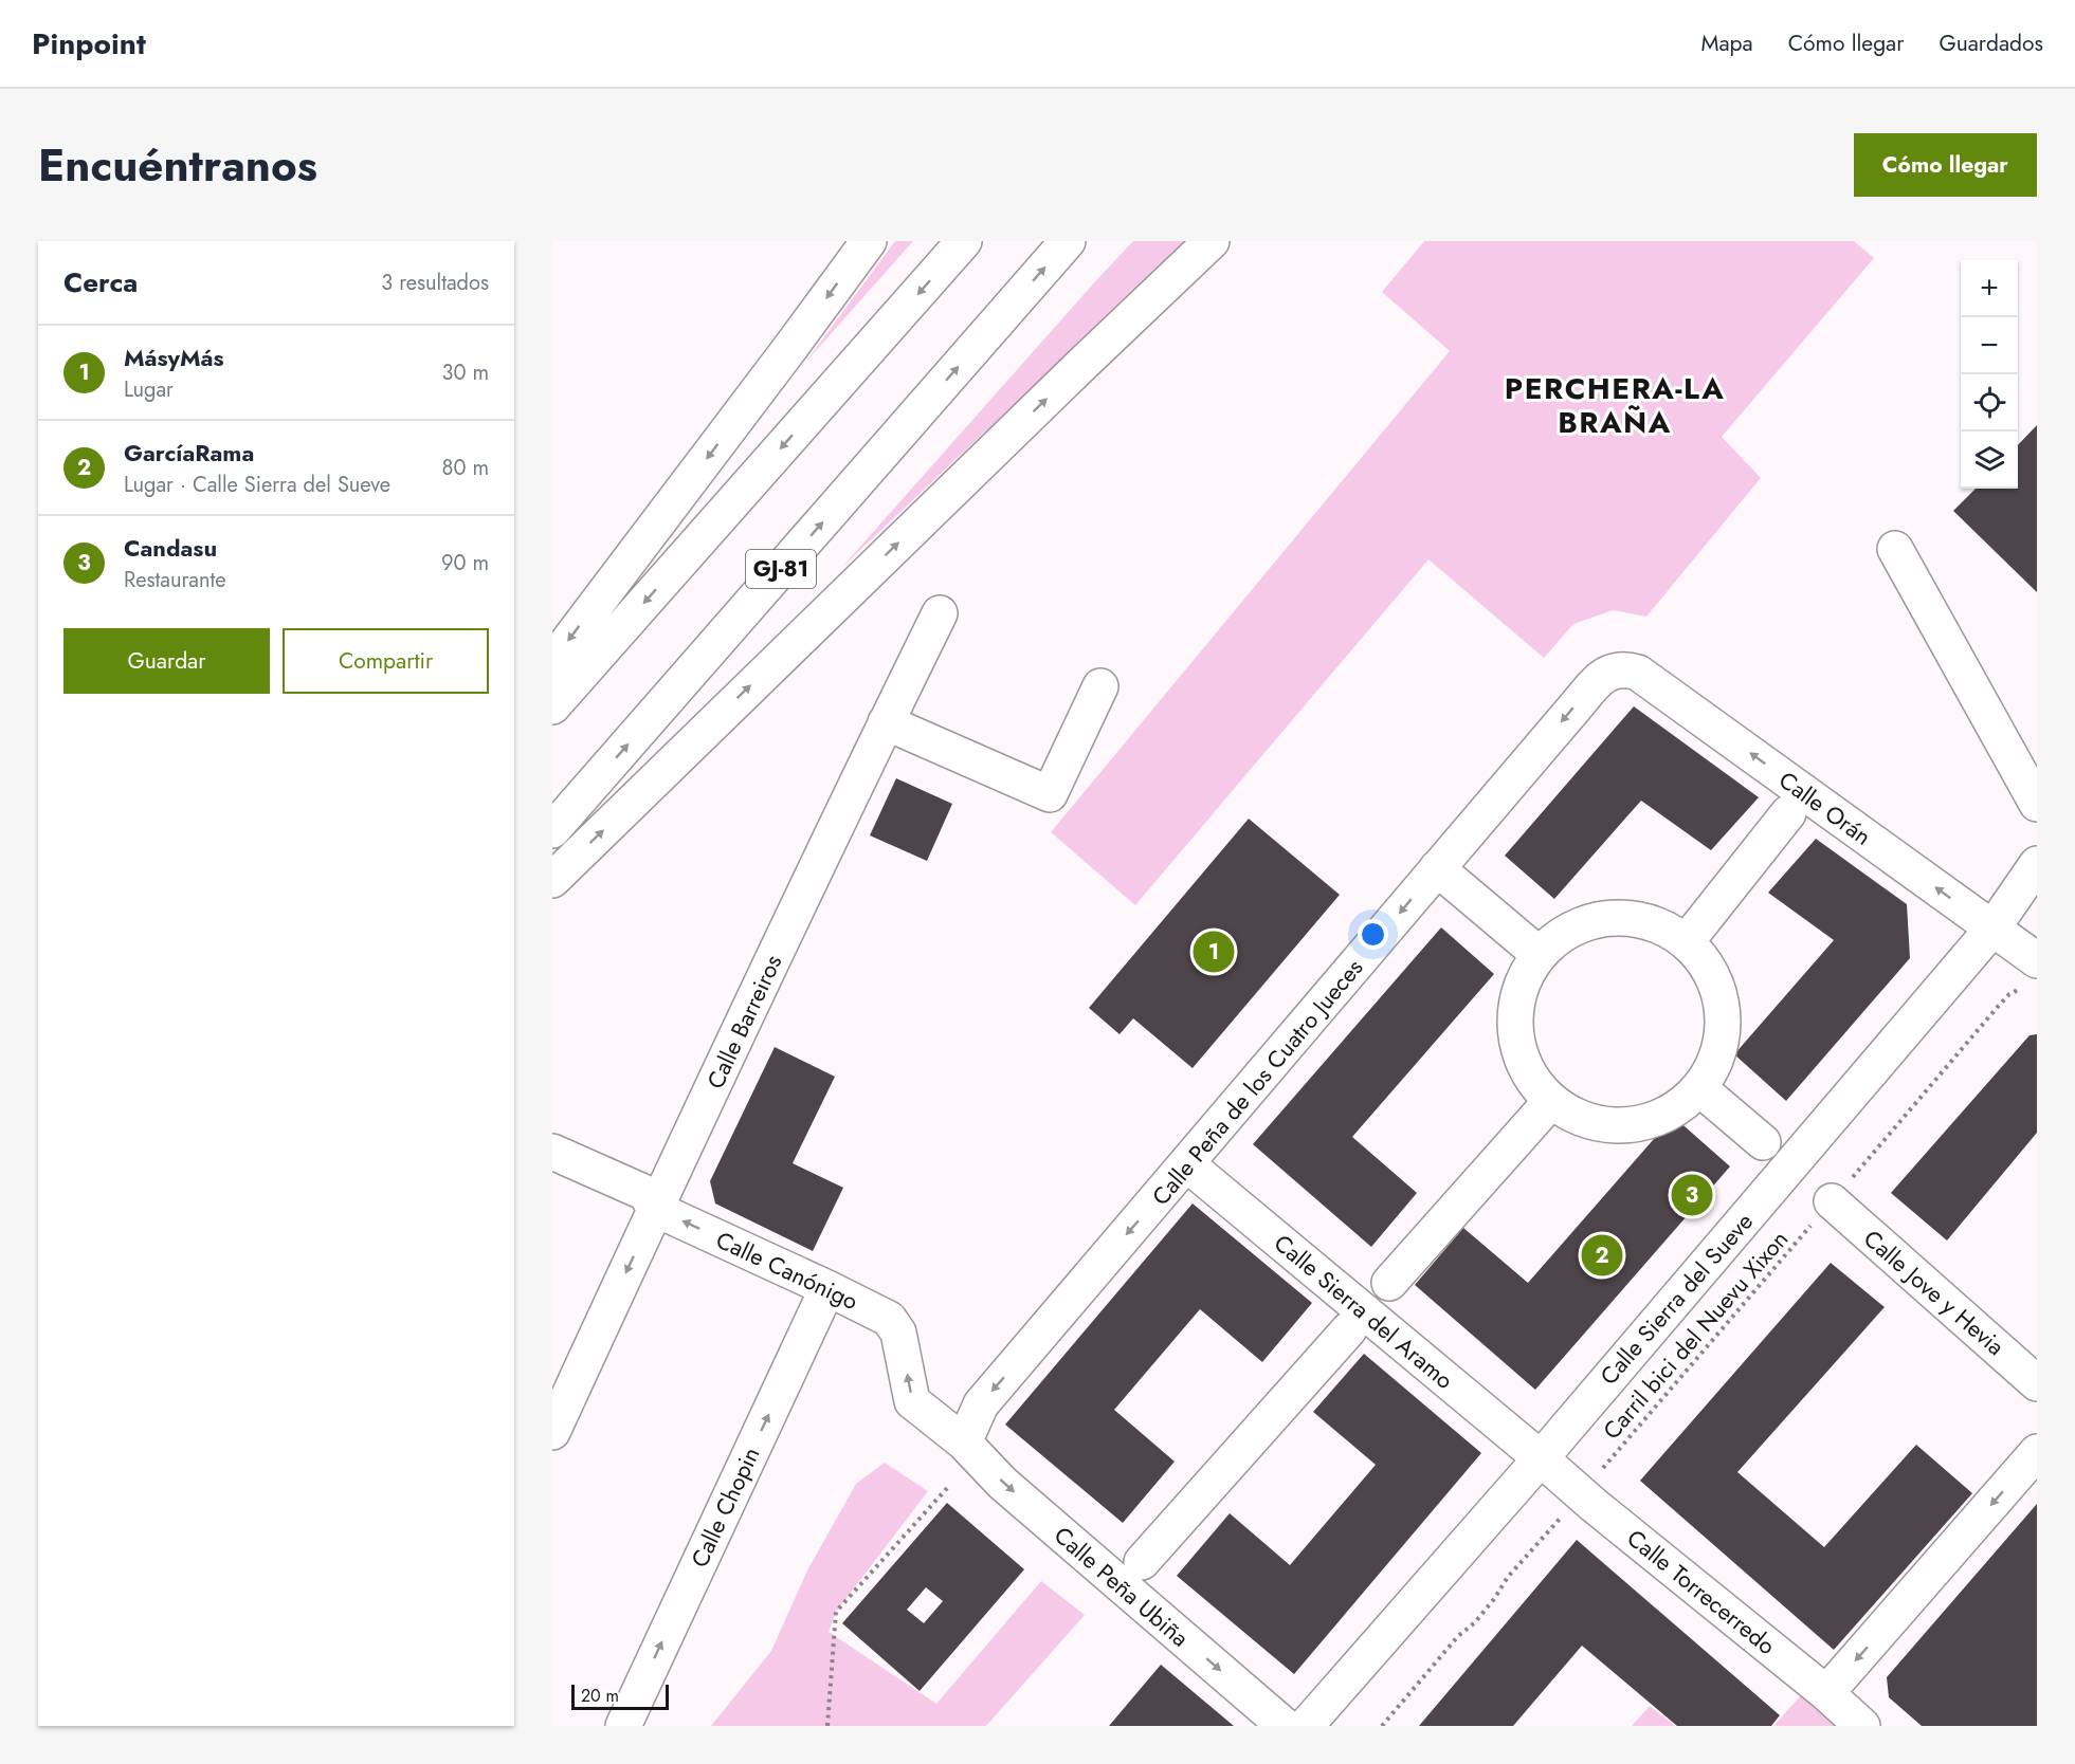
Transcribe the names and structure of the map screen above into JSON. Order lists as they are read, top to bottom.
{
  "streets": {
    "main road": [
      "GJ-81",
      "Calle Orán",
      "Calle Barreiros",
      "Calle Peña de los Cuatro Jueces",
      "Calle Canónigo",
      "Calle Jove y Hevia",
      "Calle Sierra del Sueve",
      "Calle Sierra del Aramo",
      "Calle Chopin",
      "Calle Peña Ubiña",
      "Calle Torrecerredo"
    ],
    "path": ["Carril bici del Nuevu Xixon"]
  },
  "crossings": [
    ["Calle Orán", "Calle Peña de los Cuatro Jueces"],
    ["Calle Orán", "Calle Sierra del Sueve"],
    ["Calle Orán", "Carril bici del Nuevu Xixon"],
    ["Calle Barreiros", "Calle Canónigo"],
    ["Calle Peña de los Cuatro Jueces", "Calle Canónigo"],
    ["Calle Peña de los Cuatro Jueces", "Calle Sierra del Aramo"],
    ["Calle Peña de los Cuatro Jueces", "Calle Peña Ubiña"],
    ["Calle Canónigo", "Calle Chopin"],
    ["Calle Canónigo", "Calle Peña Ubiña"],
    ["Calle Jove y Hevia", "Carril bici del Nuevu Xixon"],
    ["Calle Sierra del Sueve", "Calle Sierra del Aramo"],
    ["Calle Sierra del Sueve", "Calle Torrecerredo"],
    ["Calle Sierra del Aramo", "Calle Torrecerredo"],
    ["Carril bici del Nuevu Xixon", "Calle Torrecerredo"]
  ],
  "one_way": [
    "Calle Orán",
    "Calle Canónigo",
    "Calle Chopin",
    "Calle Peña Ubiña"
  ],
  "districts": ["PERCHERA-LA BRAÑA"],
  "scale_bar": "20 m",
  "page": {
    "header": "Pinpoint",
    "nav": ["Mapa", "Cómo llegar", "Guardados"],
    "title": "Encuéntranos",
    "buttons": [
      "Cómo llegar",
      ["Guardar", "Compartir"]
    ],
    "heading": ["Cerca", "3 resultados"],
    "map_buttons": ["+", "−"],
    "list": [
      {
        "mark": "1",
        "name": "MásyMás",
        "note": "Lugar",
        "value": "30 m"
      },
      {
        "mark": "2",
        "name": "GarcíaRama",
        "note": "Lugar · Calle Sierra del Sueve",
        "value": "80 m"
      },
      {
        "mark": "3",
        "name": "Candasu",
        "note": "Restaurante",
        "value": "90 m"
      }
    ],
    "pins": ["1", "3", "2"],
    "scale": "20 m"
  }
}
